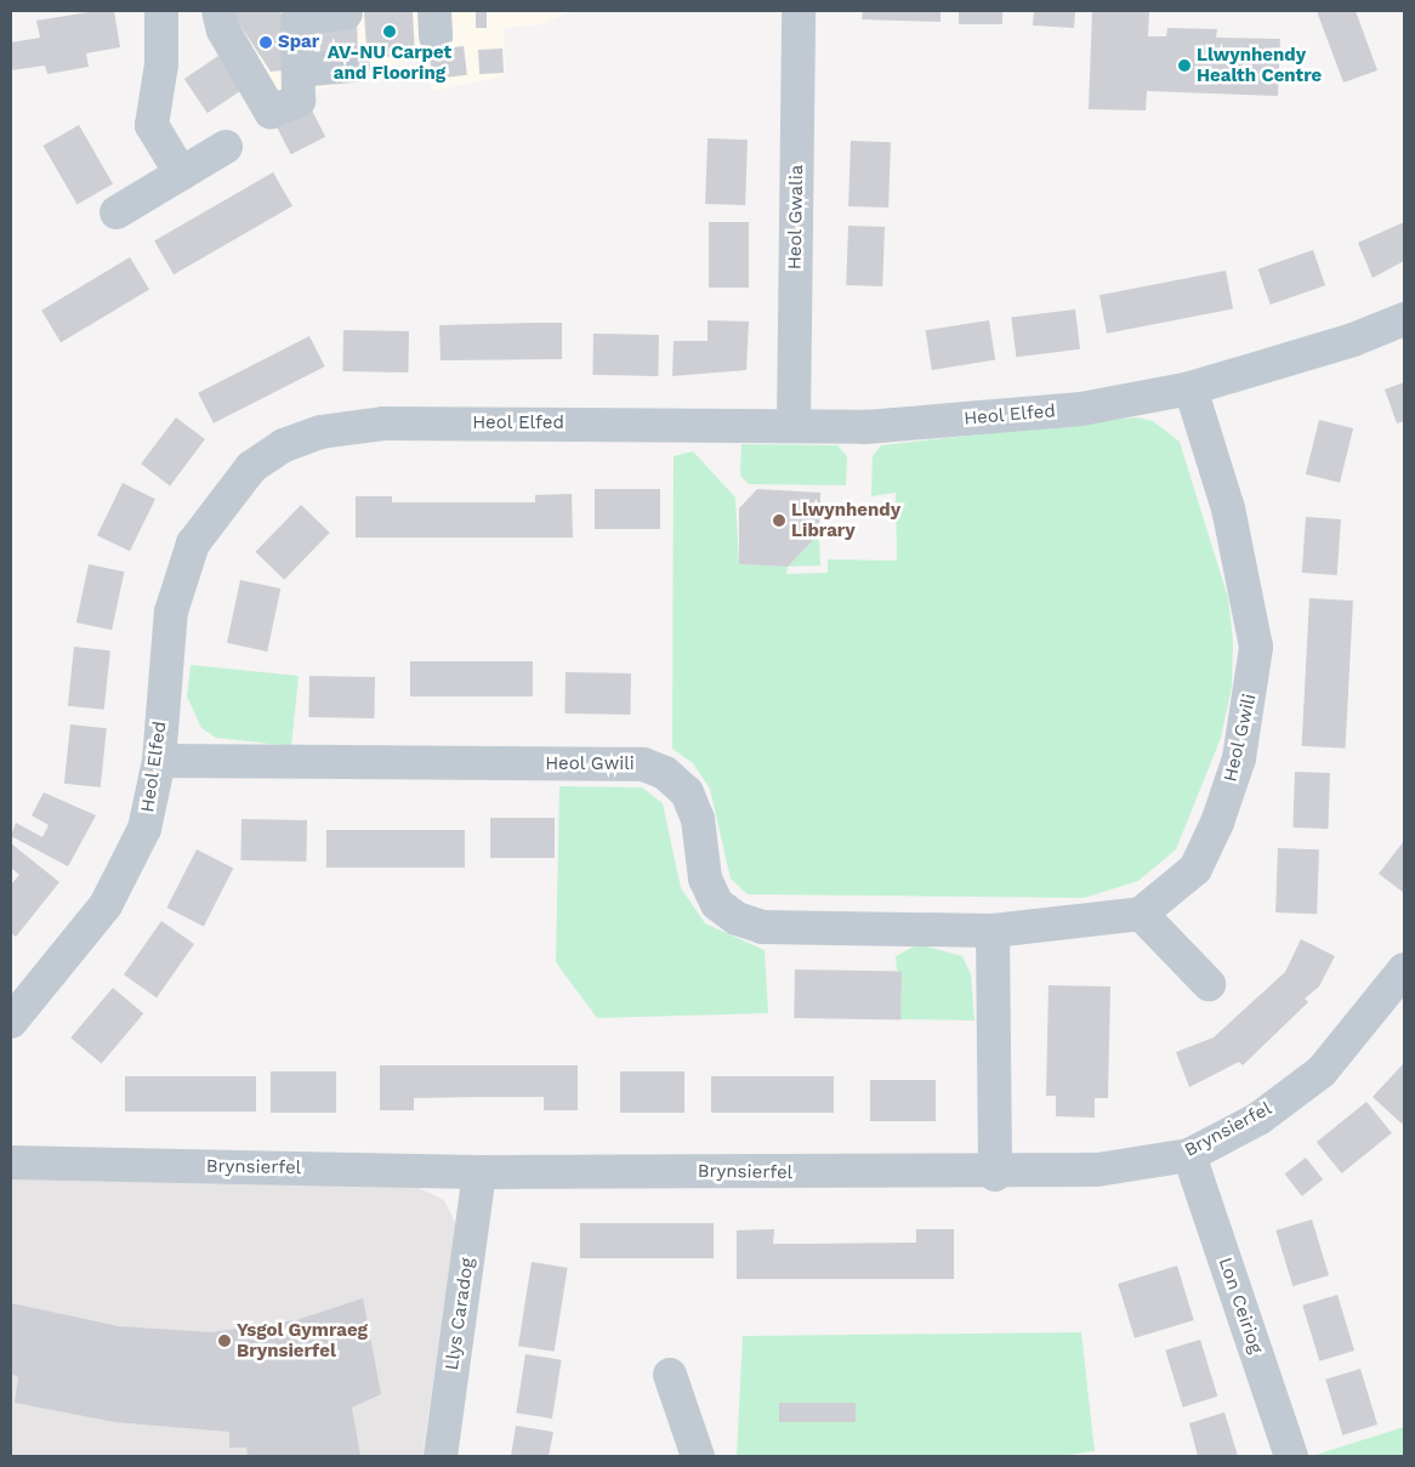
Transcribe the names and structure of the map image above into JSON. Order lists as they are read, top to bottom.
{
  "streets": {
    "street": [
      "Heol Gwalia",
      "Heol Elfed",
      "Heol Gwili",
      "Brynsierfel",
      "Lon Ceiriog",
      "Llys Caradog"
    ]
  },
  "crossings": [
    ["Heol Gwalia", "Heol Elfed"],
    ["Heol Elfed", "Heol Gwili"],
    ["Brynsierfel", "Lon Ceiriog"],
    ["Brynsierfel", "Llys Caradog"]
  ],
  "places": [
    "AV-NU Carpet and Flooring",
    "Spar",
    "Llwynhendy Health Centre",
    "Llwynhendy Library",
    "Ysgol Gymraeg Brynsierfel"
  ]
}
